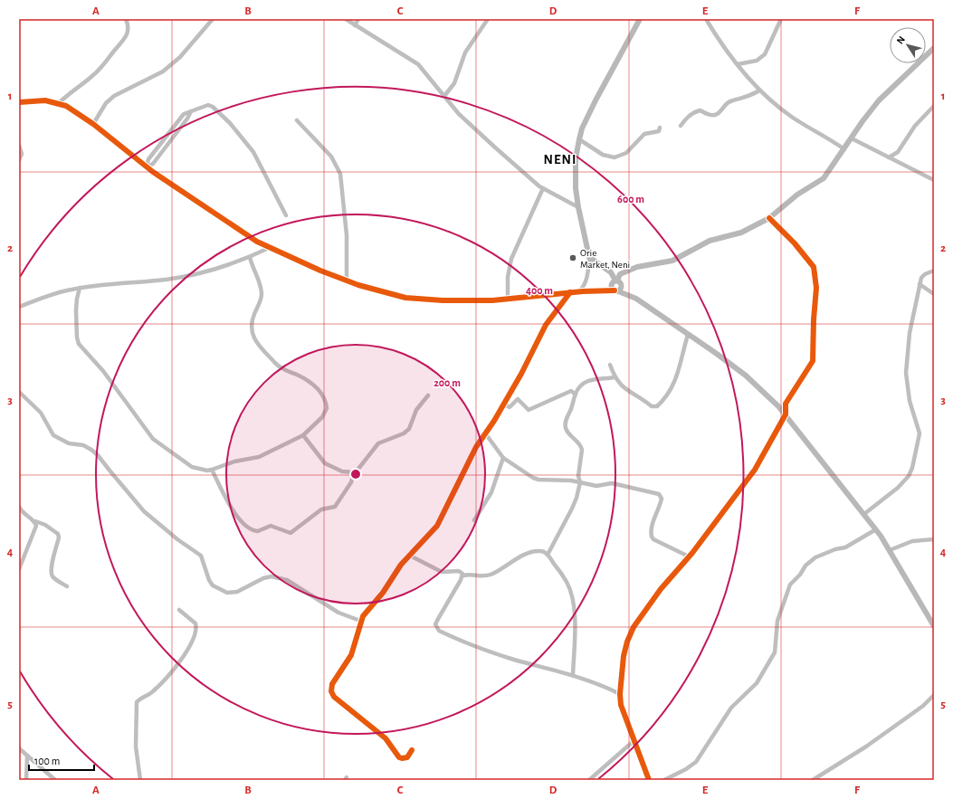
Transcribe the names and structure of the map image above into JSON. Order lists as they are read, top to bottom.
{
  "districts": ["NENI"],
  "places": ["Orie Market, Neni"],
  "scale_bar": "100 m",
  "north": "top left",
  "grid": {
    "columns": [
      "A",
      "B",
      "C",
      "D",
      "E",
      "F"
    ],
    "rows": [
      "1",
      "2",
      "3",
      "4",
      "5"
    ]
  },
  "rings": ["600 m", "400 m", "200 m"]
}
